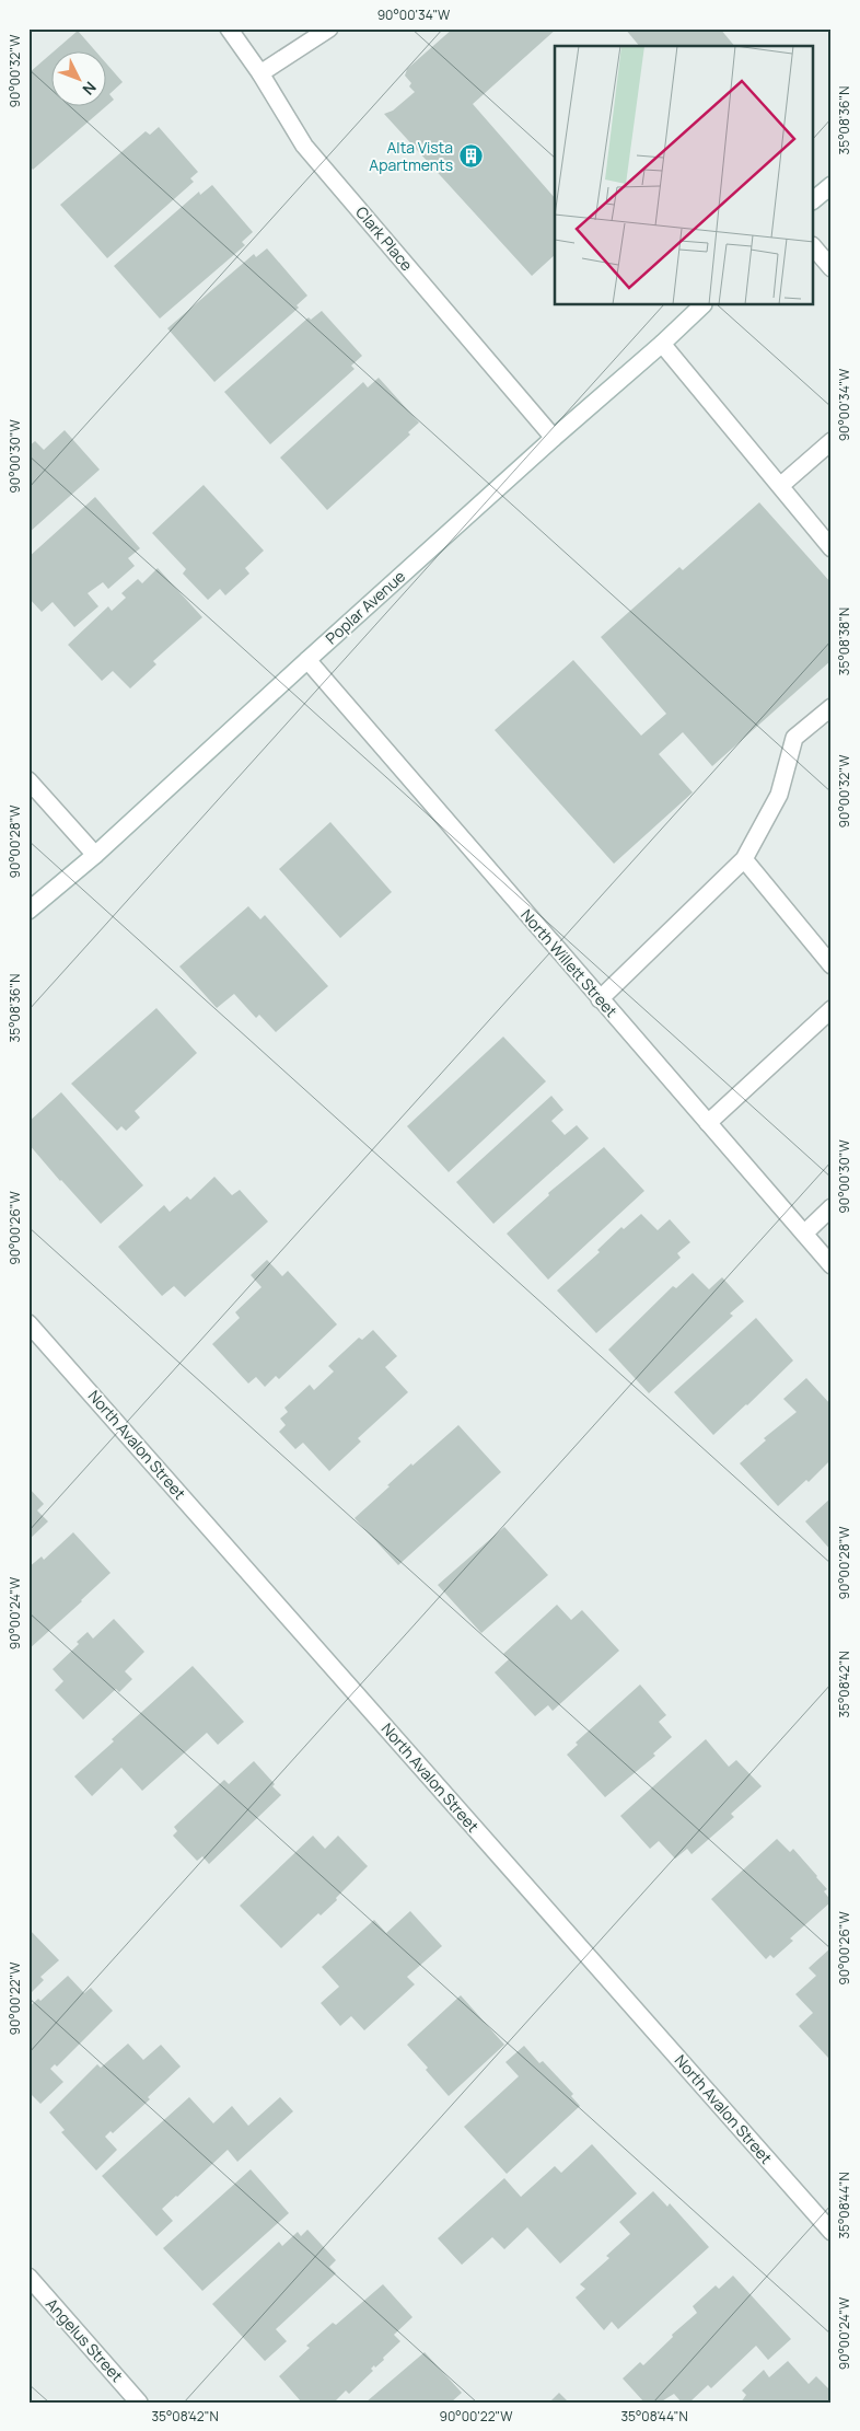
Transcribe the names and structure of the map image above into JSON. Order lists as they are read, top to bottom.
{
  "streets": {
    "street": [
      "Clark Place",
      "Poplar Avenue",
      "North Willett Street",
      "North Avalon Street",
      "Angelus Street"
    ]
  },
  "crossings": [
    ["Clark Place", "Poplar Avenue"],
    ["Poplar Avenue", "North Willett Street"]
  ],
  "places": {
    "building": ["Alta Vista Apartments"]
  },
  "north": "bottom right",
  "coordinates": [
    "90°00'34\"W",
    "90°00'32\"W",
    "35°08'36\"N",
    "90°00'30\"W",
    "35°08'38\"N",
    "90°00'28\"W",
    "90°00'26\"W",
    "90°00'24\"W",
    "35°08'42\"N",
    "90°00'22\"W",
    "35°08'44\"N"
  ]
}
